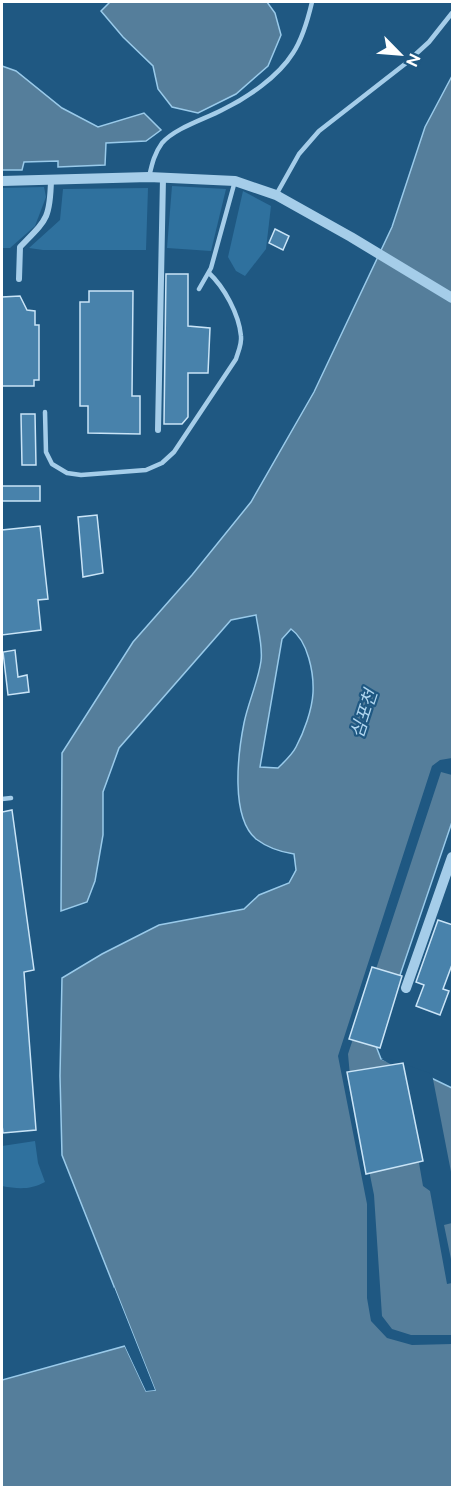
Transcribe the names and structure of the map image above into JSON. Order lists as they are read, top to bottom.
{
  "water": ["심포천"],
  "north": "bottom right"
}
